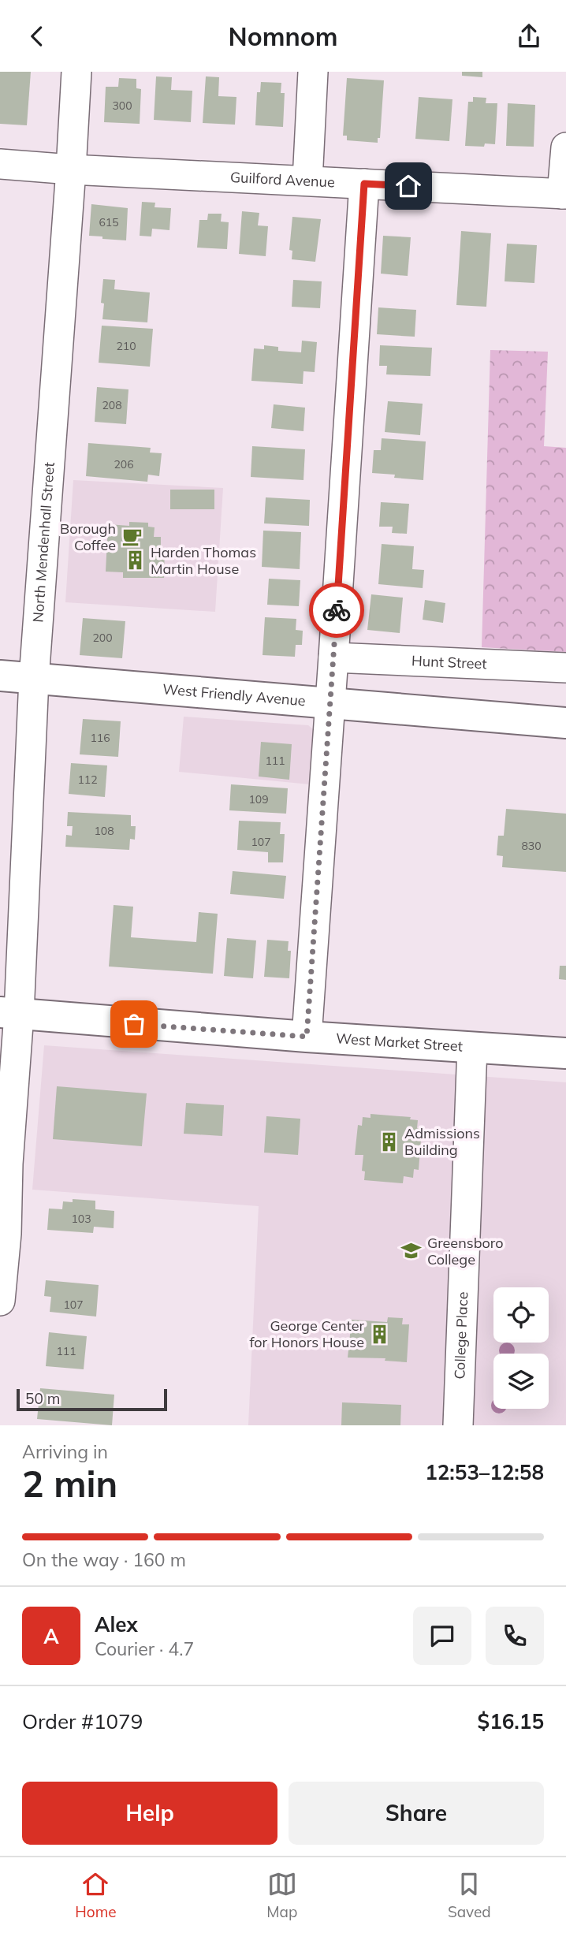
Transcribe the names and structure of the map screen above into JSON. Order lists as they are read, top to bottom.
{
  "streets": {
    "main road": ["West Friendly Avenue", "West Market Street"],
    "street": [
      "Guilford Avenue",
      "North Mendenhall Street",
      "Hunt Street",
      "College Place"
    ]
  },
  "crossings": [
    ["Guilford Avenue", "North Mendenhall Street"],
    ["North Mendenhall Street", "West Friendly Avenue"],
    ["North Mendenhall Street", "West Market Street"],
    ["West Market Street", "College Place"]
  ],
  "places": {
    "cafe": ["Borough Coffee"],
    "building": ["Harden Thomas Martin House", "Admissions Building", "George Center for Honors House"],
    "school or university": ["Greensboro College"]
  },
  "house_numbers": [
    "300",
    "615",
    "210",
    "208",
    "206",
    "200",
    "116",
    "111",
    "112",
    "109",
    "108",
    "107",
    "830",
    "103",
    "107",
    "111"
  ],
  "scale_bar": "50 m",
  "page": {
    "header": "Nomnom",
    "scale": "50 m",
    "heading": ["2 min", "Arriving in", "12:53–12:58"],
    "panel": [
      "Alex",
      "Courier · 4.7",
      "Order #1079",
      "$16.15"
    ],
    "bar": "On the way · 160 m",
    "round": "A",
    "buttons": ["Help", "Share"],
    "tabs": ["Home", "Map", "Saved"]
  }
}
